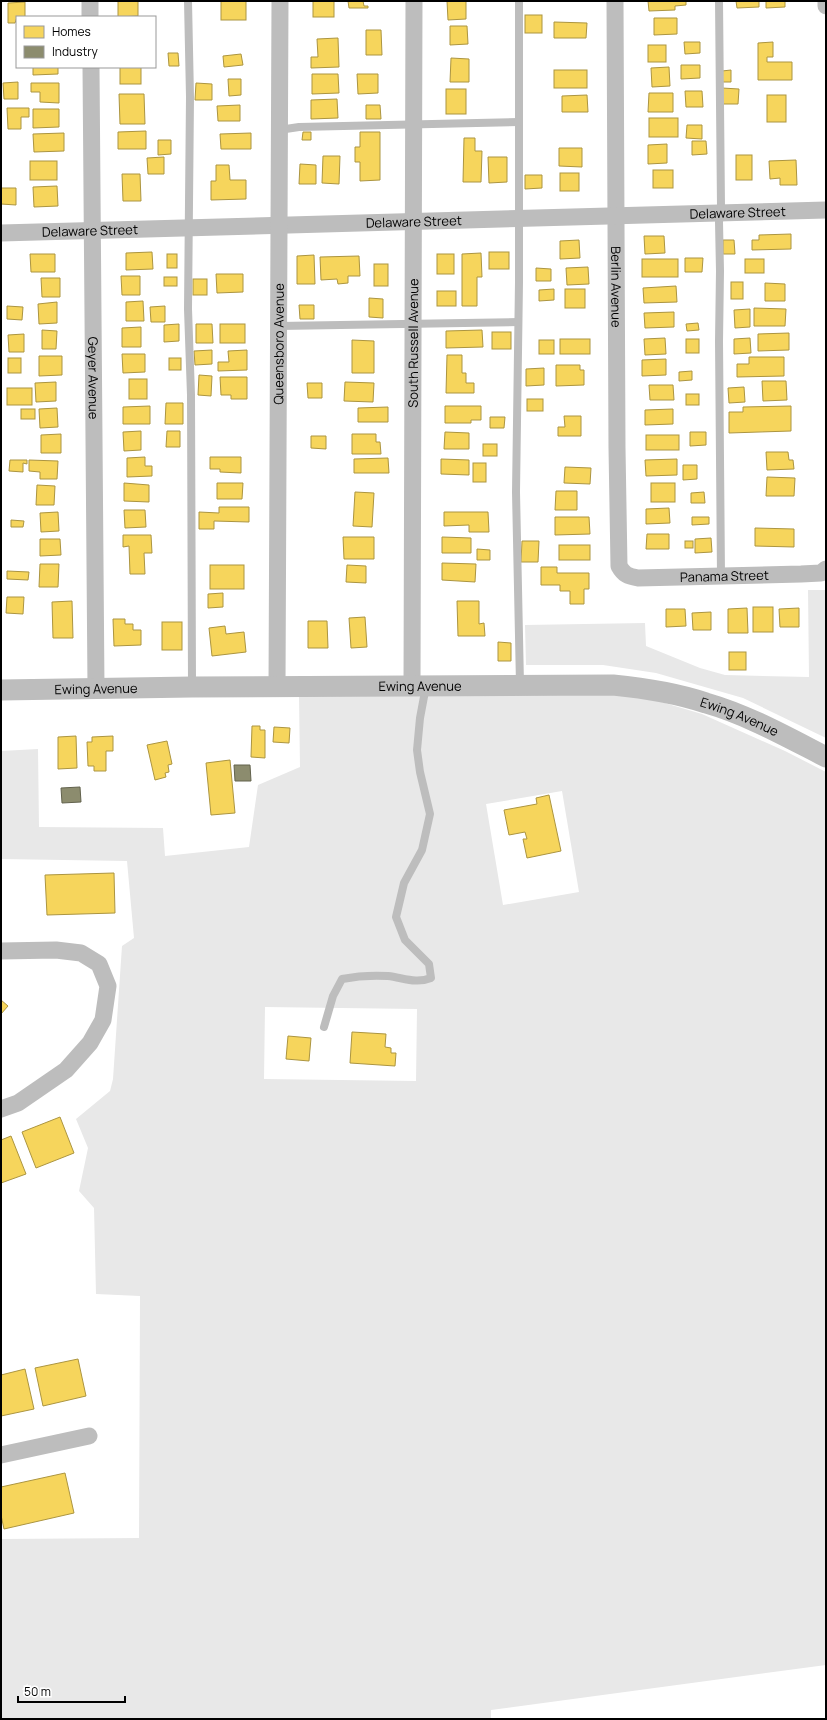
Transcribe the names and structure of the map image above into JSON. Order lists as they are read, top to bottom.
{
  "streets": {
    "street": [
      "Delaware Street",
      "Berlin Avenue",
      "South Russell Avenue",
      "Queensboro Avenue",
      "Geyer Avenue",
      "Panama Street",
      "Ewing Avenue"
    ]
  },
  "crossings": [
    ["Delaware Street", "Berlin Avenue"],
    ["Delaware Street", "South Russell Avenue"],
    ["Delaware Street", "Queensboro Avenue"],
    ["Delaware Street", "Geyer Avenue"],
    ["Berlin Avenue", "Panama Street"],
    ["South Russell Avenue", "Ewing Avenue"],
    ["Queensboro Avenue", "Ewing Avenue"],
    ["Geyer Avenue", "Ewing Avenue"]
  ],
  "legend": ["Homes", "Industry"],
  "scale_bar": "50 m"
}
